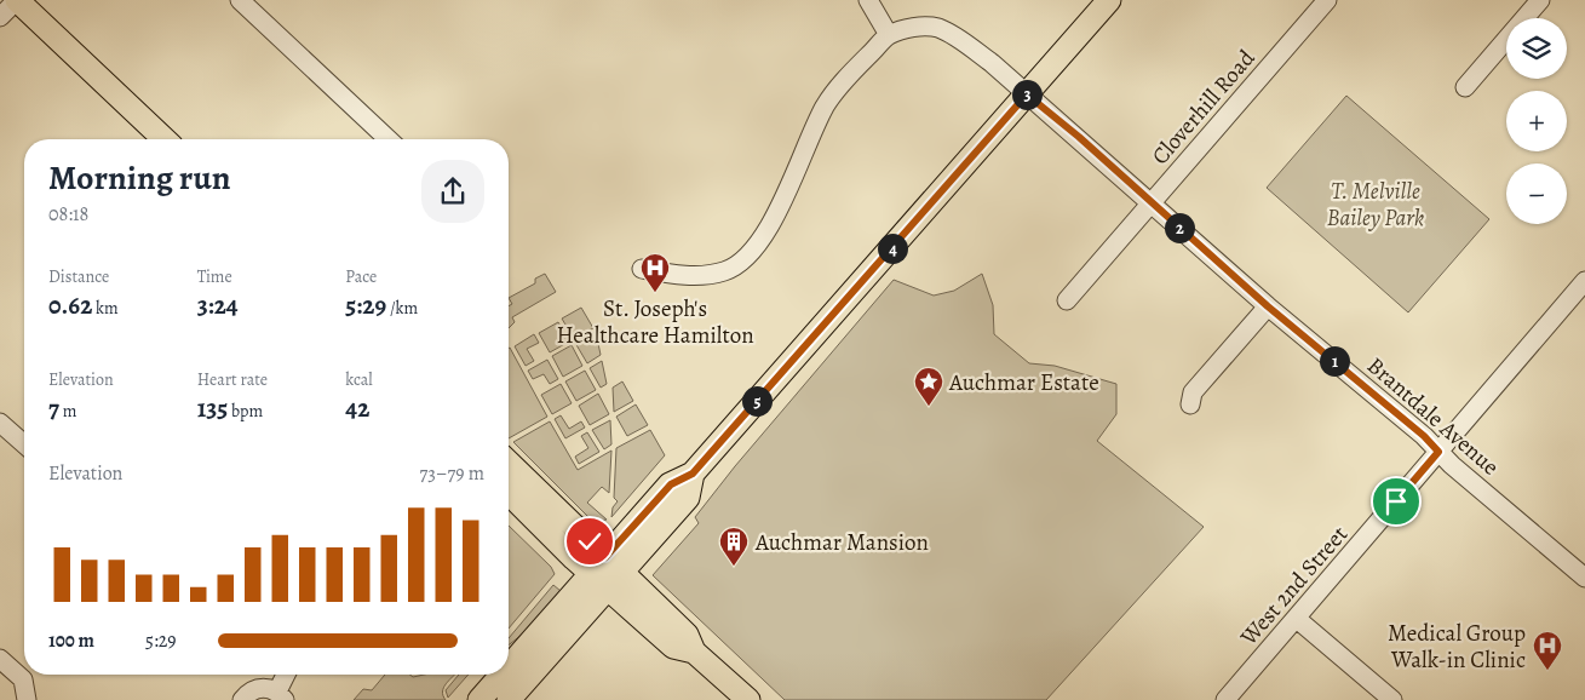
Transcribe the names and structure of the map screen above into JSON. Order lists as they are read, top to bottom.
{
  "streets": {
    "street": ["Cloverhill Road", "Brantdale Avenue", "West 2nd Street"]
  },
  "crossings": [
    ["Cloverhill Road", "Brantdale Avenue"],
    ["Brantdale Avenue", "West 2nd Street"]
  ],
  "parks": ["T. Melville Bailey Park"],
  "places": {
    "hospital": ["St. Joseph's Healthcare Hamilton", "Medical Group Walk-in Clinic"],
    "place": ["Auchmar Estate"],
    "building": ["Auchmar Mansion"]
  },
  "page": {
    "map_buttons": ["+", "−"],
    "pins": [
      "3",
      "2",
      "4",
      "1",
      "5"
    ],
    "heading": ["Morning run", "08:18"],
    "stats": [
      ["Distance", "0.62 km"],
      ["Time", "3:24"],
      ["Pace", "5:29 /km"],
      ["Elevation", "7 m"],
      ["Heart rate", "135 bpm"],
      ["kcal", "42"]
    ],
    "chart": ["Elevation", "73–79 m"],
    "list": [
      {
        "name": "100 m",
        "note": "5:29"
      }
    ]
  }
}
